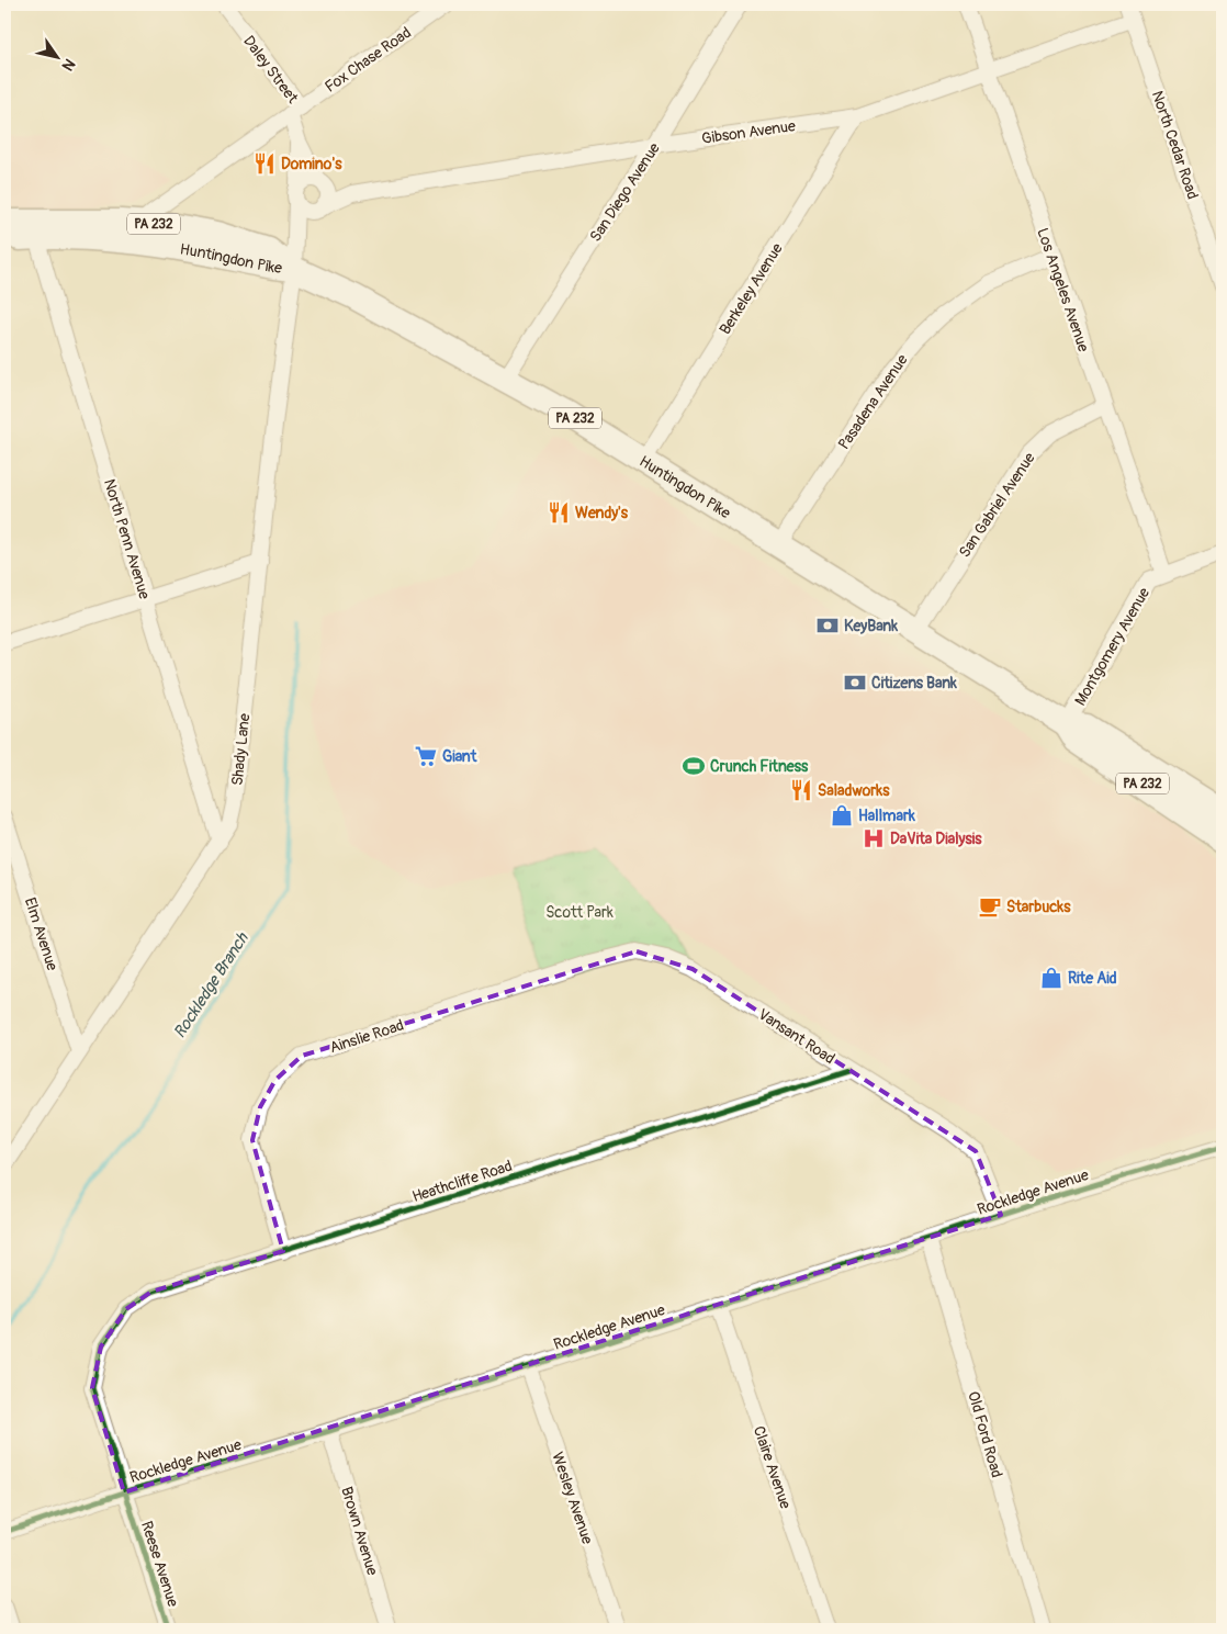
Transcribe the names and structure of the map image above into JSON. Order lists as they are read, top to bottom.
{
  "streets": {
    "main road": ["PA 232", "Huntingdon Pike"],
    "street": [
      "Fox Chase Road",
      "Daley Street",
      "Gibson Avenue",
      "North Cedar Road",
      "San Diego Avenue",
      "Berkeley Avenue",
      "Los Angeles Avenue",
      "Pasadena Avenue",
      "San Gabriel Avenue",
      "North Penn Avenue",
      "Montgomery Avenue",
      "Shady Lane",
      "Elm Avenue",
      "Ainslie Road",
      "Vansant Road",
      "Heathcliffe Road",
      "Rockledge Avenue",
      "Old Ford Road",
      "Claire Avenue",
      "Wesley Avenue",
      "Brown Avenue",
      "Reese Avenue"
    ]
  },
  "crossings": [
    ["Fox Chase Road", "Daley Street"],
    ["Fox Chase Road", "Huntingdon Pike"],
    ["Gibson Avenue", "North Cedar Road"],
    ["Gibson Avenue", "San Diego Avenue"],
    ["Gibson Avenue", "Berkeley Avenue"],
    ["Gibson Avenue", "Los Angeles Avenue"],
    ["San Diego Avenue", "Huntingdon Pike"],
    ["Huntingdon Pike", "Berkeley Avenue"],
    ["Huntingdon Pike", "Pasadena Avenue"],
    ["Huntingdon Pike", "San Gabriel Avenue"],
    ["Huntingdon Pike", "North Penn Avenue"],
    ["Huntingdon Pike", "Montgomery Avenue"],
    ["Huntingdon Pike", "Shady Lane"],
    ["Los Angeles Avenue", "Pasadena Avenue"],
    ["Los Angeles Avenue", "San Gabriel Avenue"],
    ["Los Angeles Avenue", "Montgomery Avenue"],
    ["North Penn Avenue", "Shady Lane"],
    ["Shady Lane", "Elm Avenue"],
    ["Ainslie Road", "Vansant Road"],
    ["Ainslie Road", "Heathcliffe Road"],
    ["Vansant Road", "Heathcliffe Road"],
    ["Vansant Road", "Rockledge Avenue"],
    ["Heathcliffe Road", "Reese Avenue"],
    ["Rockledge Avenue", "Old Ford Road"],
    ["Rockledge Avenue", "Claire Avenue"],
    ["Rockledge Avenue", "Wesley Avenue"],
    ["Rockledge Avenue", "Brown Avenue"],
    ["Rockledge Avenue", "Reese Avenue"]
  ],
  "water": ["Rockledge Branch"],
  "parks": ["Scott Park"],
  "places": {
    "restaurant": ["Domino's", "Wendy's", "Saladworks"],
    "bank": ["KeyBank", "Citizens Bank"],
    "supermarket": ["Giant"],
    "sports": ["Crunch Fitness"],
    "shop": ["Hallmark", "Rite Aid"],
    "hospital": ["DaVita Dialysis"],
    "cafe": ["Starbucks"]
  },
  "north": "bottom right"
}
